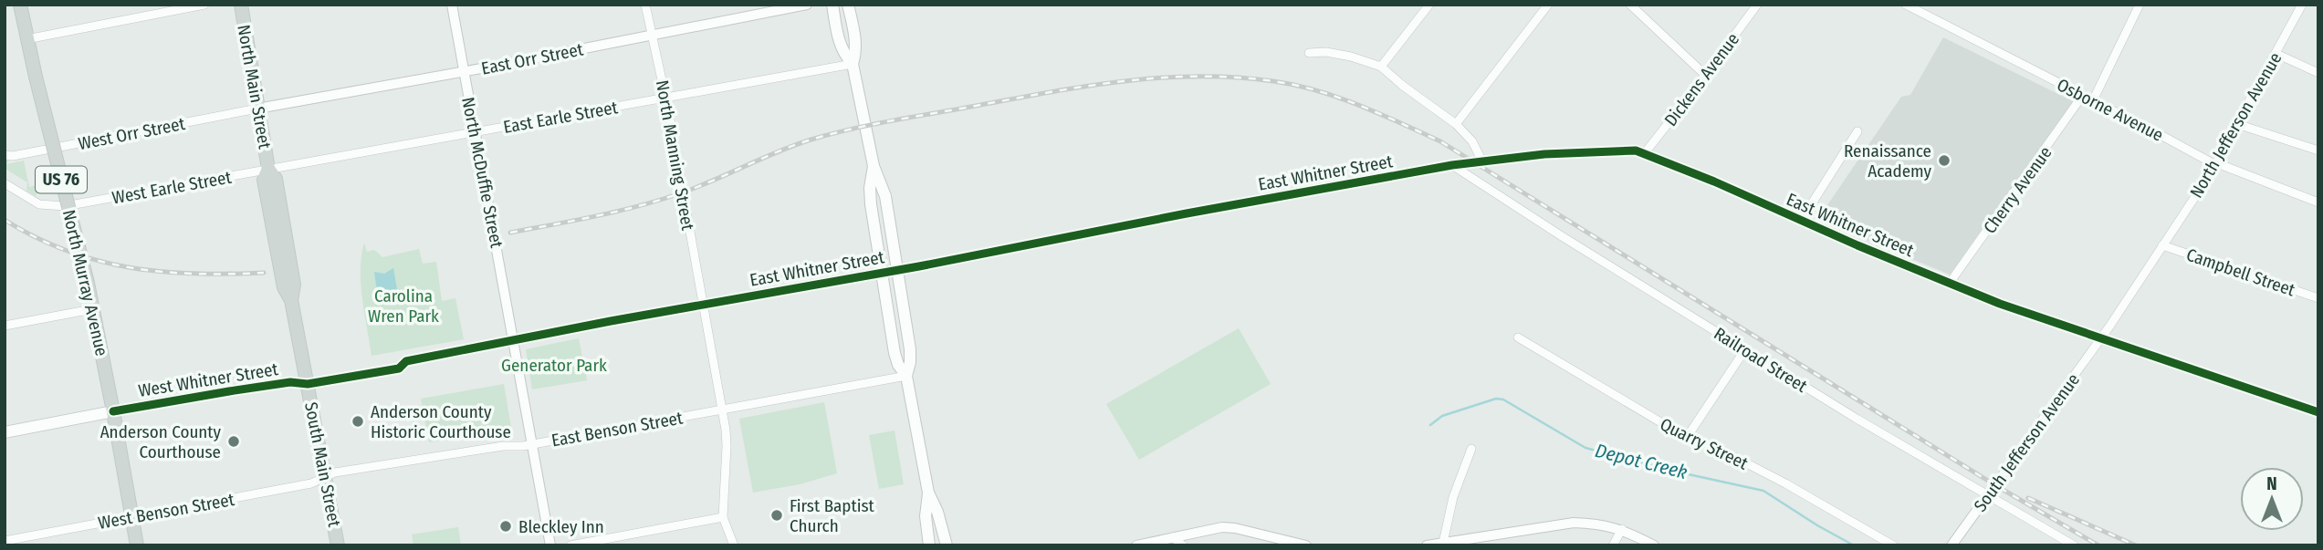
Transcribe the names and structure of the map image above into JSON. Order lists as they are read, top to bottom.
{
  "streets": {
    "main road": [
      "North Main Street",
      "US 76",
      "North Murray Avenue",
      "West Whitner Street",
      "South Main Street"
    ],
    "street": [
      "East Orr Street",
      "Dickens Avenue",
      "Osborne Avenue",
      "East Earle Street",
      "North Jefferson Avenue",
      "West Orr Street",
      "North Manning Street",
      "North McDuffie Street",
      "East Whitner Street",
      "West Earle Street",
      "Cherry Avenue",
      "Campbell Street",
      "Railroad Street",
      "East Benson Street",
      "South Jefferson Avenue",
      "Quarry Street",
      "West Benson Street"
    ]
  },
  "crossings": [
    ["East Orr Street", "North Main Street"],
    ["East Orr Street", "West Orr Street"],
    ["East Orr Street", "North Manning Street"],
    ["East Orr Street", "North McDuffie Street"],
    ["Dickens Avenue", "East Whitner Street"],
    ["North Main Street", "East Earle Street"],
    ["North Main Street", "West Orr Street"],
    ["North Main Street", "East Whitner Street"],
    ["North Main Street", "West Earle Street"],
    ["North Main Street", "West Whitner Street"],
    ["North Main Street", "South Main Street"],
    ["Osborne Avenue", "North Jefferson Avenue"],
    ["Osborne Avenue", "Cherry Avenue"],
    ["East Earle Street", "North Manning Street"],
    ["East Earle Street", "North McDuffie Street"],
    ["East Earle Street", "West Earle Street"],
    ["North Jefferson Avenue", "East Whitner Street"],
    ["North Jefferson Avenue", "Campbell Street"],
    ["North Jefferson Avenue", "South Jefferson Avenue"],
    ["North Manning Street", "East Whitner Street"],
    ["North Manning Street", "East Benson Street"],
    ["North McDuffie Street", "East Whitner Street"],
    ["North McDuffie Street", "East Benson Street"],
    ["East Whitner Street", "Cherry Avenue"],
    ["East Whitner Street", "Railroad Street"],
    ["East Whitner Street", "West Whitner Street"],
    ["East Whitner Street", "South Jefferson Avenue"],
    ["East Whitner Street", "South Main Street"],
    ["US 76", "North Murray Avenue"],
    ["US 76", "West Whitner Street"],
    ["US 76", "West Benson Street"],
    ["North Murray Avenue", "West Whitner Street"],
    ["Railroad Street", "South Jefferson Avenue"],
    ["West Whitner Street", "South Main Street"],
    ["East Benson Street", "South Main Street"],
    ["East Benson Street", "West Benson Street"],
    ["South Main Street", "West Benson Street"]
  ],
  "water": ["Depot Creek"],
  "parks": ["Carolina Wren Park", "Generator Park"],
  "places": [
    "Renaissance Academy",
    "Anderson County Historic Courthouse",
    "Anderson County Courthouse",
    "First Baptist Church",
    "Bleckley Inn"
  ],
  "north": "top"
}
